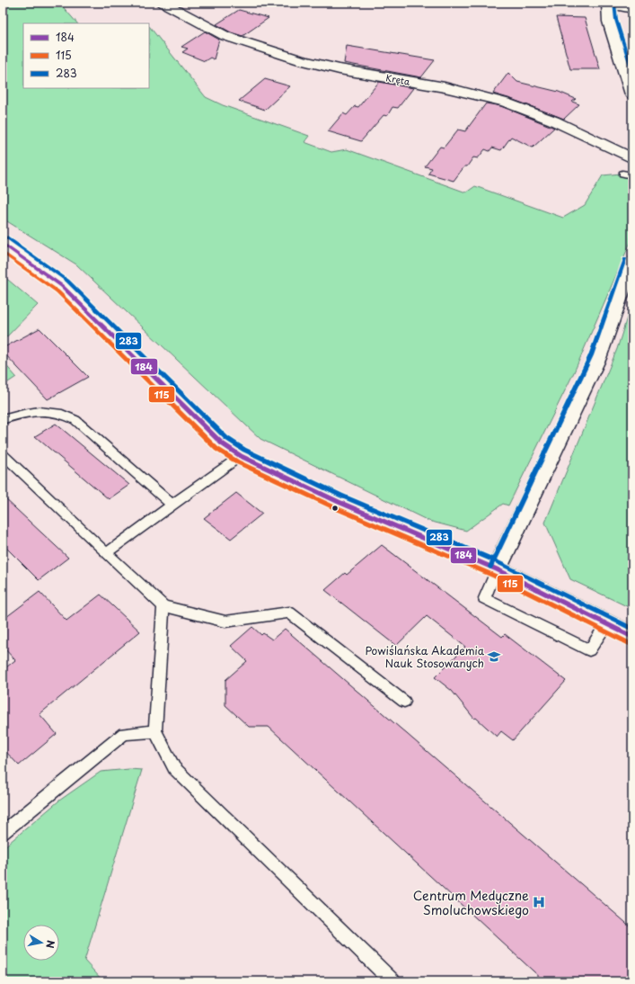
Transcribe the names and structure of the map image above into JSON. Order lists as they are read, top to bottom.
{
  "streets": {
    "street": ["Kręta"]
  },
  "places": {
    "school or university": ["Powiślańska Akademia Nauk Stosowanych"],
    "hospital": ["Centrum Medyczne Smoluchowskiego"]
  },
  "lines": ["transit line 283", "transit line 184", "transit line 115"],
  "legend": ["184", "115", "283"],
  "north": "right"
}
